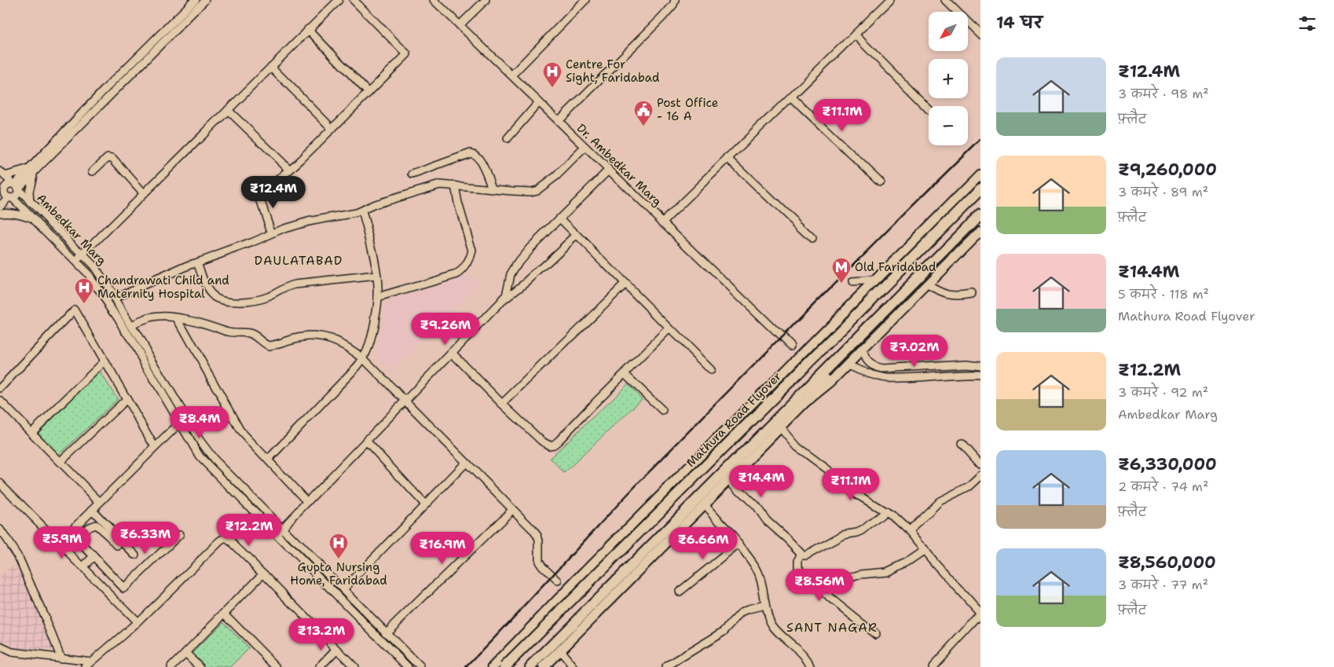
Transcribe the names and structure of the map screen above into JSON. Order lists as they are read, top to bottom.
{
  "streets": {
    "highway": ["Mathura Road Flyover"],
    "street": ["Dr. Ambedkar Marg", "Ambedkar Marg"]
  },
  "districts": ["DAULATABAD", "SANT NAGAR"],
  "places": {
    "hospital": ["Centre For Sight, Faridabad", "Chandrawati Child and Maternity Hospital", "Gupta Nursing Home, Faridabad"],
    "public building": ["Post Office - 16 A"],
    "metro station": ["Old Faridabad"]
  },
  "north": "bottom left",
  "page": {
    "heading": "14 घर",
    "map_buttons": ["+", "−"],
    "list": [
      {
        "name": "₹12.4M",
        "note": "3 कमरे · 98 m² · फ़्लैट"
      },
      {
        "name": "₹9,260,000",
        "note": "3 कमरे · 89 m² · फ़्लैट"
      },
      {
        "name": "₹14.4M",
        "note": "5 कमरे · 118 m² · Mathura Road Flyover"
      },
      {
        "name": "₹12.2M",
        "note": "3 कमरे · 92 m² · Ambedkar Marg"
      },
      {
        "name": "₹6,330,000",
        "note": "2 कमरे · 74 m² · फ़्लैट"
      },
      {
        "name": "₹8,560,000",
        "note": "3 कमरे · 77 m² · फ़्लैट"
      }
    ],
    "price": [
      "₹11.1M",
      "₹12.4M",
      "₹9.26M",
      "₹7.02M",
      "₹8.4M",
      "₹14.4M",
      "₹11.1M",
      "₹12.2M",
      "₹6.33M",
      "₹5.9M",
      "₹6.66M",
      "₹16.9M",
      "₹8.56M",
      "₹13.2M"
    ]
  }
}
